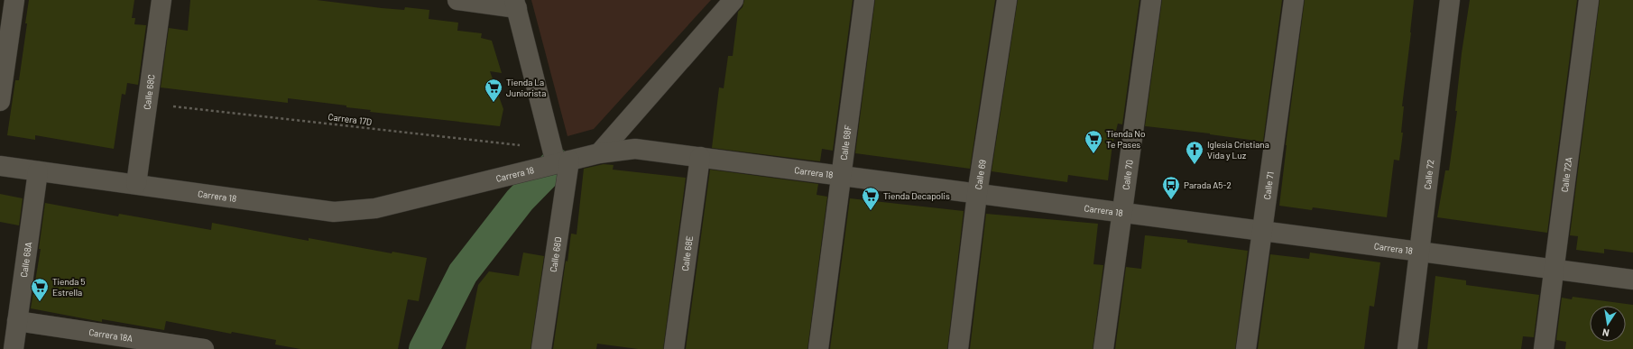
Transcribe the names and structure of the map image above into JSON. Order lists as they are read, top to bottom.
{
  "streets": {
    "street": [
      "Calle 68C",
      "Calle 68F",
      "Carrera 18",
      "Calle 69",
      "Calle 70",
      "Calle 72",
      "Calle 72A",
      "Calle 71",
      "Calle 68E",
      "Calle 68D",
      "Calle 68A",
      "Carrera 18A"
    ],
    "path": ["Carrera 17D"]
  },
  "crossings": [
    ["Calle 68C", "Carrera 17D"],
    ["Calle 68C", "Carrera 18"],
    ["Carrera 17D", "Carrera 18"],
    ["Carrera 17D", "Calle 68D"],
    ["Calle 68F", "Carrera 18"],
    ["Carrera 18", "Calle 69"],
    ["Carrera 18", "Calle 70"],
    ["Carrera 18", "Calle 72"],
    ["Carrera 18", "Calle 72A"],
    ["Carrera 18", "Calle 71"],
    ["Carrera 18", "Calle 68E"],
    ["Carrera 18", "Calle 68D"],
    ["Carrera 18", "Calle 68A"],
    ["Calle 68A", "Carrera 18A"]
  ],
  "places": {
    "supermarket": [
      "Tienda La Juniorista",
      "Tienda No Te Pases",
      "Tienda Decapolis",
      "Tienda 5 Estrella"
    ],
    "church": ["Iglesia Cristiana Vida y Luz"],
    "bus stop": ["Parada A5-2"]
  },
  "north": "bottom"
}
